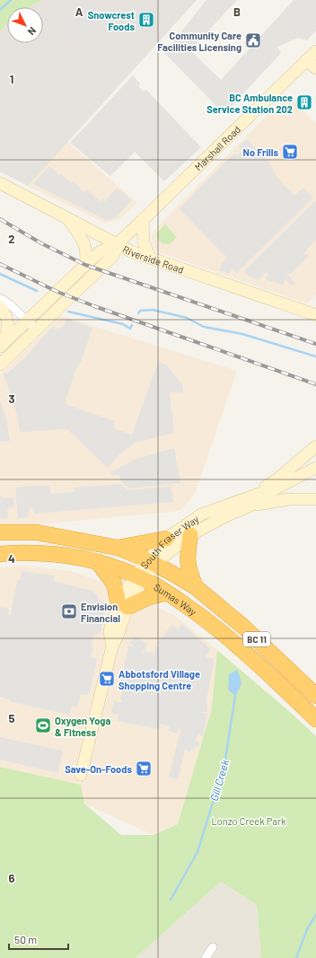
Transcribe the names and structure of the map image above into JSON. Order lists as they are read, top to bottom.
{
  "streets": {
    "highway": ["Sumas Way", "BC 11"],
    "main road": ["Marshall Road", "Riverside Road", "South Fraser Way"]
  },
  "crossings": [
    ["Marshall Road", "Riverside Road"],
    ["South Fraser Way", "Sumas Way"]
  ],
  "water": ["Gill Creek"],
  "parks": ["Lonzo Creek Park"],
  "places": {
    "building": ["Snowcrest Foods", "BC Ambulance Service Station 202"],
    "public building": ["Community Care Facilities Licensing"],
    "supermarket": ["No Frills", "Abbotsford Village Shopping Centre", "Save-On-Foods"],
    "bank": ["Envision Financial"],
    "sports": ["Oxygen Yoga & Fitness"]
  },
  "scale_bar": "50 m",
  "north": "bottom right",
  "grid": {
    "columns": ["A", "B"],
    "rows": [
      "1",
      "2",
      "3",
      "4",
      "5",
      "6"
    ]
  }
}
